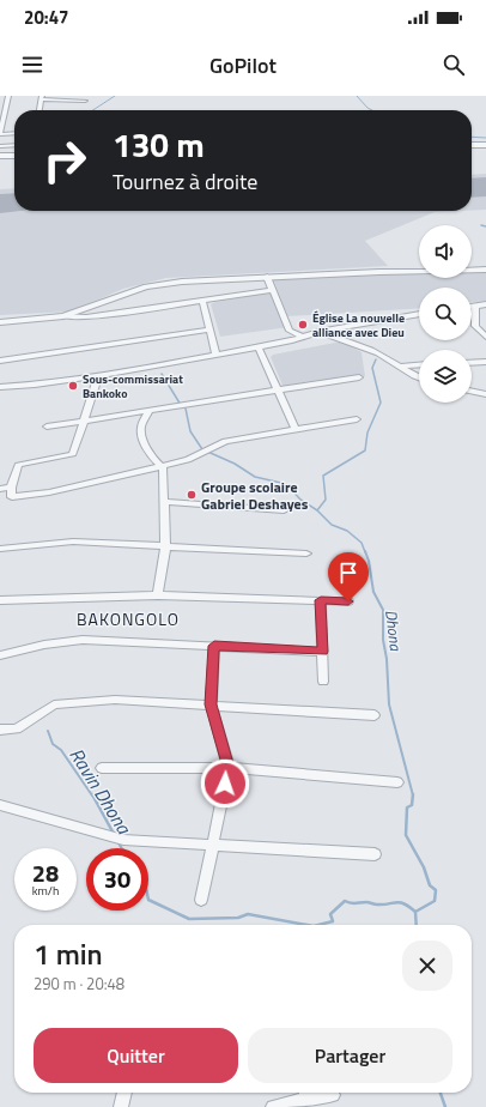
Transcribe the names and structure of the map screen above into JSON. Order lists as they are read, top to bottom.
{
  "districts": ["BAKONGOLO"],
  "water": ["Dhona", "Ravin Dhona"],
  "places": ["Église La nouvelle alliance avec Dieu", "Sous-commissariat Bankoko", "Groupe scolaire Gabriel Deshayes"],
  "page": {
    "status": "20:47",
    "header": "GoPilot",
    "turn": ["130 m", "Tournez à droite"],
    "speed": "28 km/h",
    "limit": "30",
    "heading": ["1 min", "290 m · 20:48"],
    "buttons": ["Quitter", "Partager"]
  }
}
